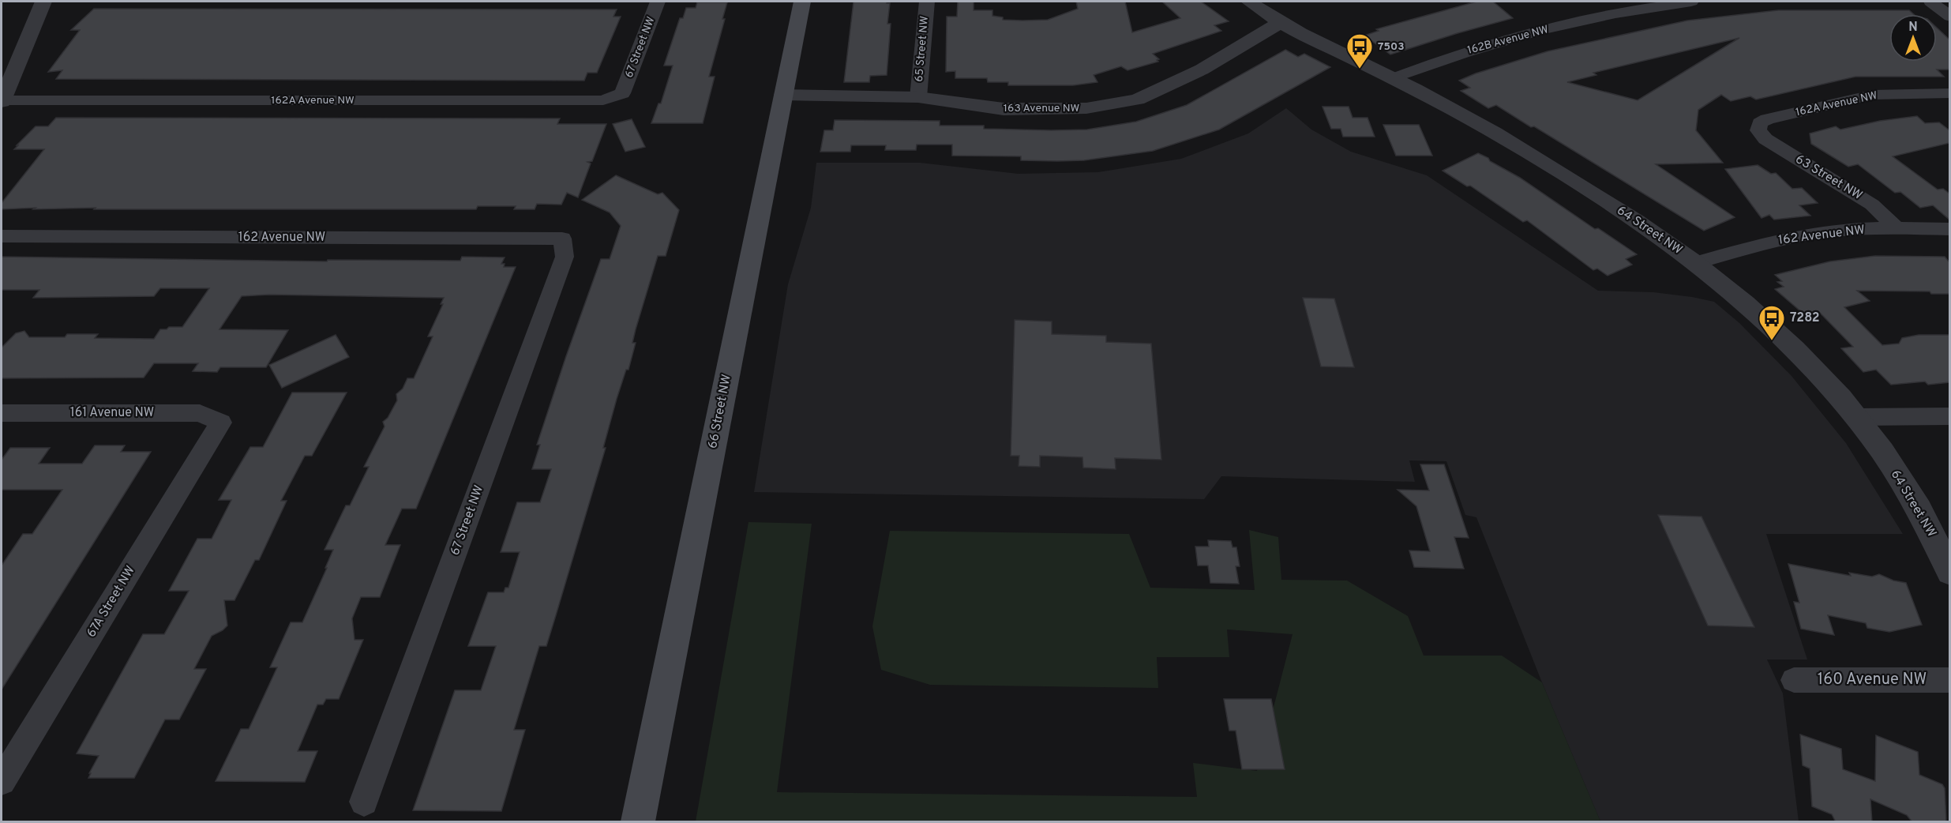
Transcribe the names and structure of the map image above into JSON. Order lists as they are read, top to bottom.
{
  "streets": {
    "main road": ["66 Street NW"],
    "street": [
      "162B Avenue NW",
      "67 Street NW",
      "65 Street NW",
      "162A Avenue NW",
      "163 Avenue NW",
      "63 Street NW",
      "64 Street NW",
      "162 Avenue NW",
      "161 Avenue NW",
      "67A Street NW",
      "160 Avenue NW"
    ]
  },
  "crossings": [
    ["162B Avenue NW", "64 Street NW"],
    ["67 Street NW", "162A Avenue NW"],
    ["67 Street NW", "162 Avenue NW"],
    ["65 Street NW", "163 Avenue NW"],
    ["162A Avenue NW", "63 Street NW"],
    ["163 Avenue NW", "64 Street NW"],
    ["163 Avenue NW", "66 Street NW"],
    ["63 Street NW", "162 Avenue NW"],
    ["64 Street NW", "162 Avenue NW"],
    ["161 Avenue NW", "67A Street NW"]
  ],
  "places": {
    "bus stop": ["7503", "7282"]
  },
  "north": "top"
}
